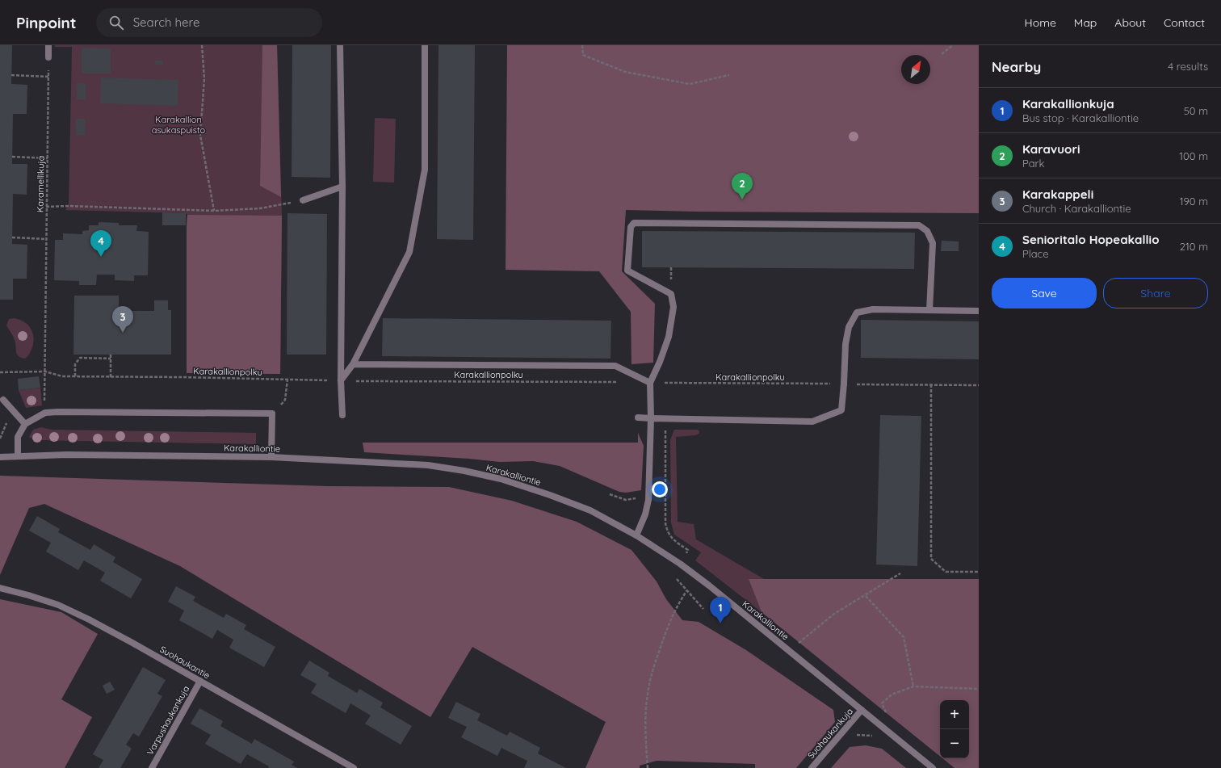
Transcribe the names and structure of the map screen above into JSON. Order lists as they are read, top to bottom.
{
  "streets": {
    "street": [
      "Karakalliontie",
      "Suohaukantie",
      "Varpushaukankuja",
      "Suohaukankuja"
    ],
    "path": ["Karamellikuja", "Karakallionpolku"]
  },
  "crossings": [
    ["Karamellikuja", "Karakallionpolku"],
    ["Karakalliontie", "Suohaukankuja"],
    ["Suohaukantie", "Varpushaukankuja"]
  ],
  "parks": ["Karakallion asukaspuisto"],
  "north": "top right",
  "page": {
    "header": "Pinpoint",
    "search": "Search here",
    "nav": [
      "Home",
      "Map",
      "About",
      "Contact"
    ],
    "heading": ["Nearby", "4 results"],
    "list": [
      {
        "mark": "1",
        "name": "Karakallionkuja",
        "note": "Bus stop · Karakalliontie",
        "value": "50 m"
      },
      {
        "mark": "2",
        "name": "Karavuori",
        "note": "Park",
        "value": "100 m"
      },
      {
        "mark": "3",
        "name": "Karakappeli",
        "note": "Church · Karakalliontie",
        "value": "190 m"
      },
      {
        "mark": "4",
        "name": "Senioritalo Hopeakallio",
        "note": "Place",
        "value": "210 m"
      }
    ],
    "pins": [
      "2",
      "4",
      "3",
      "1"
    ],
    "buttons": ["Save", "Share"],
    "map_buttons": ["+", "−"]
  }
}
